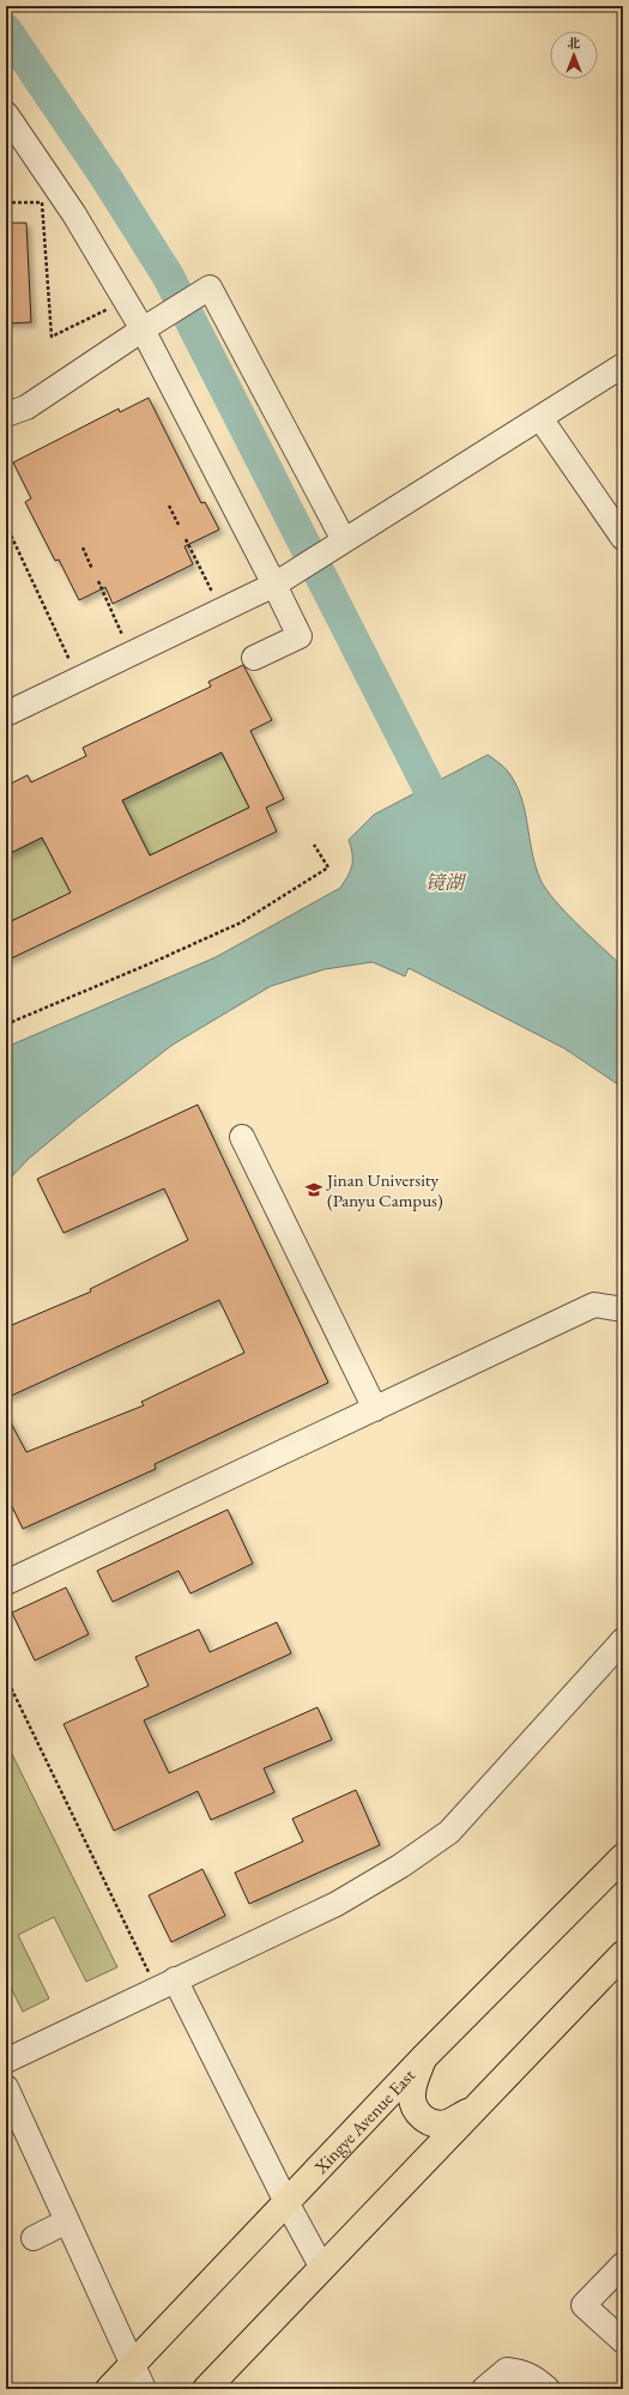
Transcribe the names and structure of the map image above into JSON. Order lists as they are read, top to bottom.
{
  "streets": {
    "main road": ["Xingye Avenue East"]
  },
  "water": ["镜湖"],
  "places": {
    "school or university": ["Jinan University (Panyu Campus)"]
  },
  "north": "top"
}
